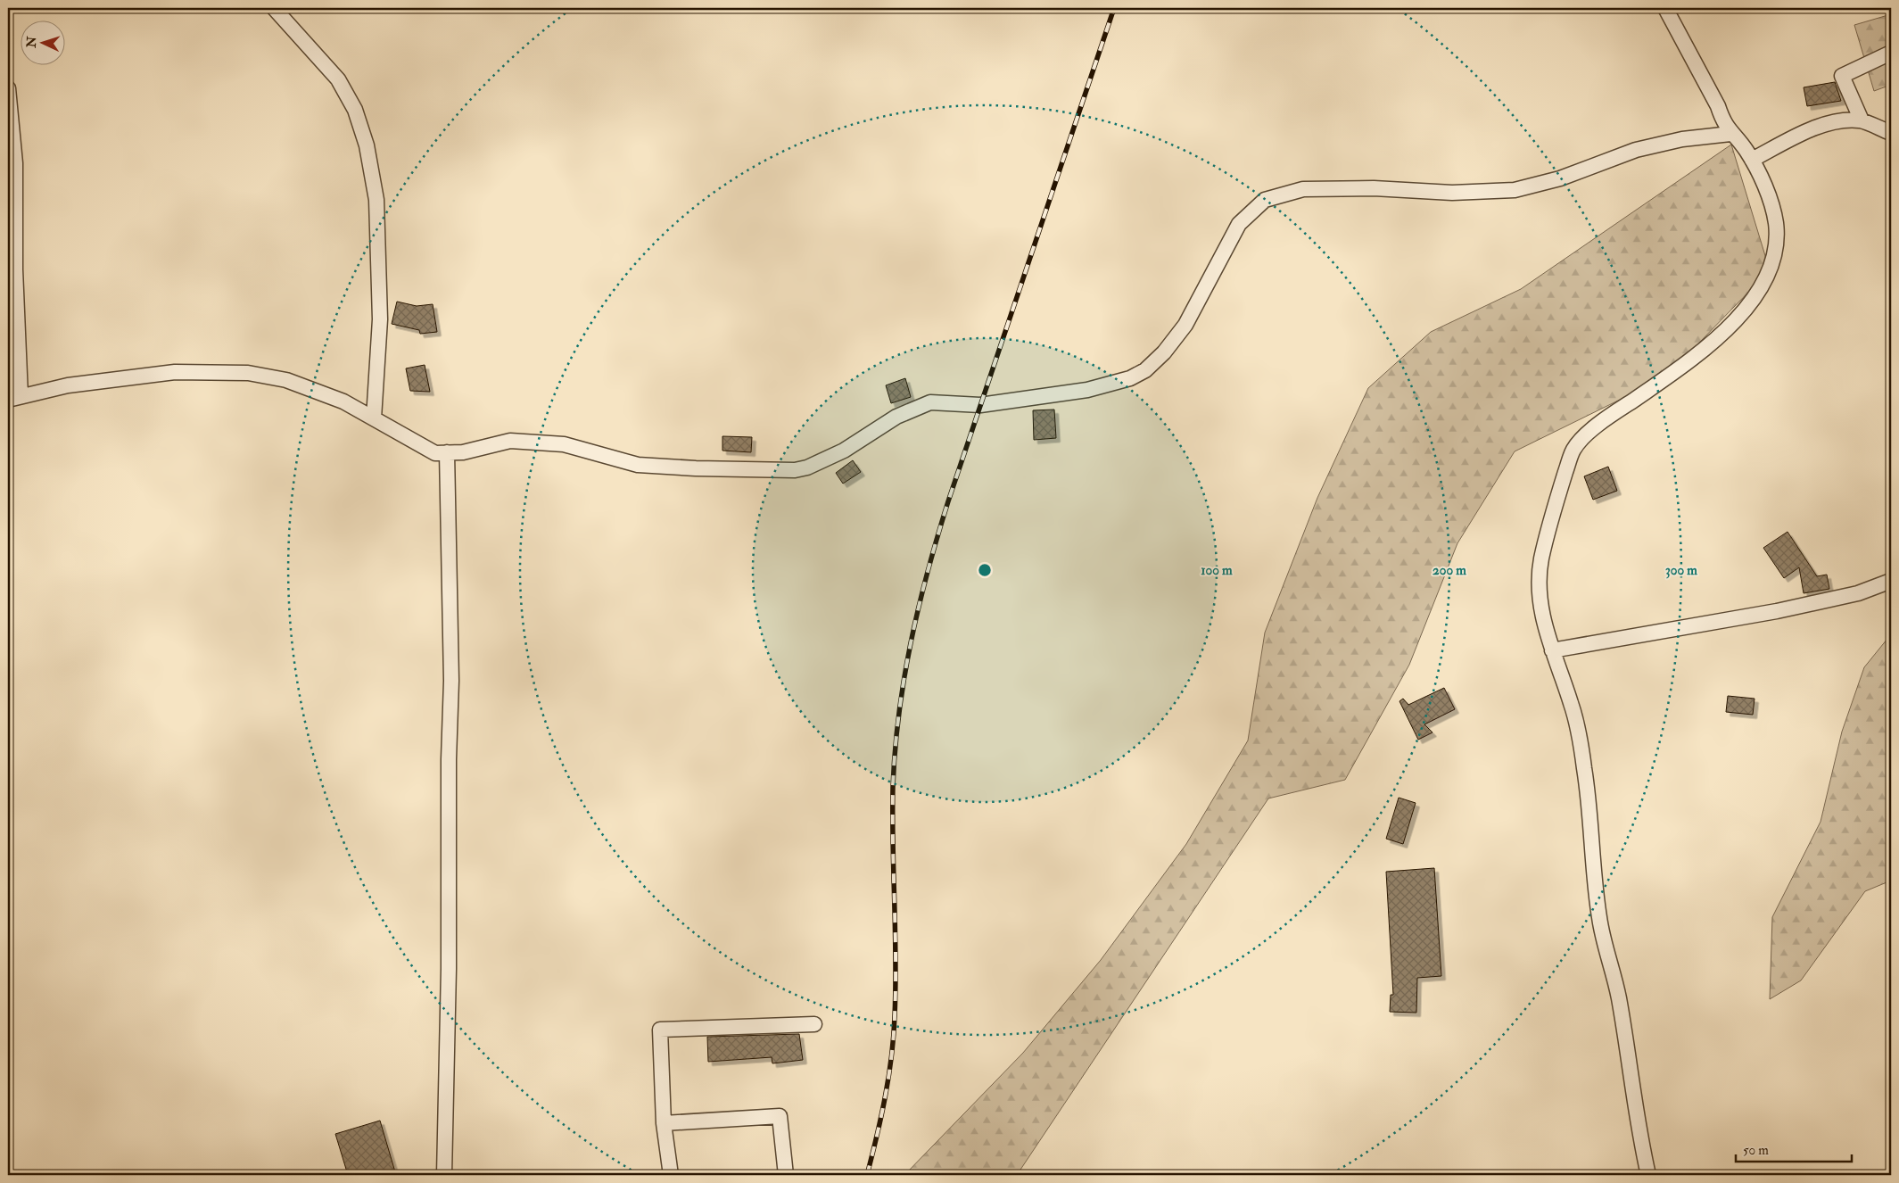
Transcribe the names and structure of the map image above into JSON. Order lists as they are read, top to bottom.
{
  "scale_bar": "50 m",
  "north": "left",
  "rings": ["100 m", "200 m", "300 m"]
}
